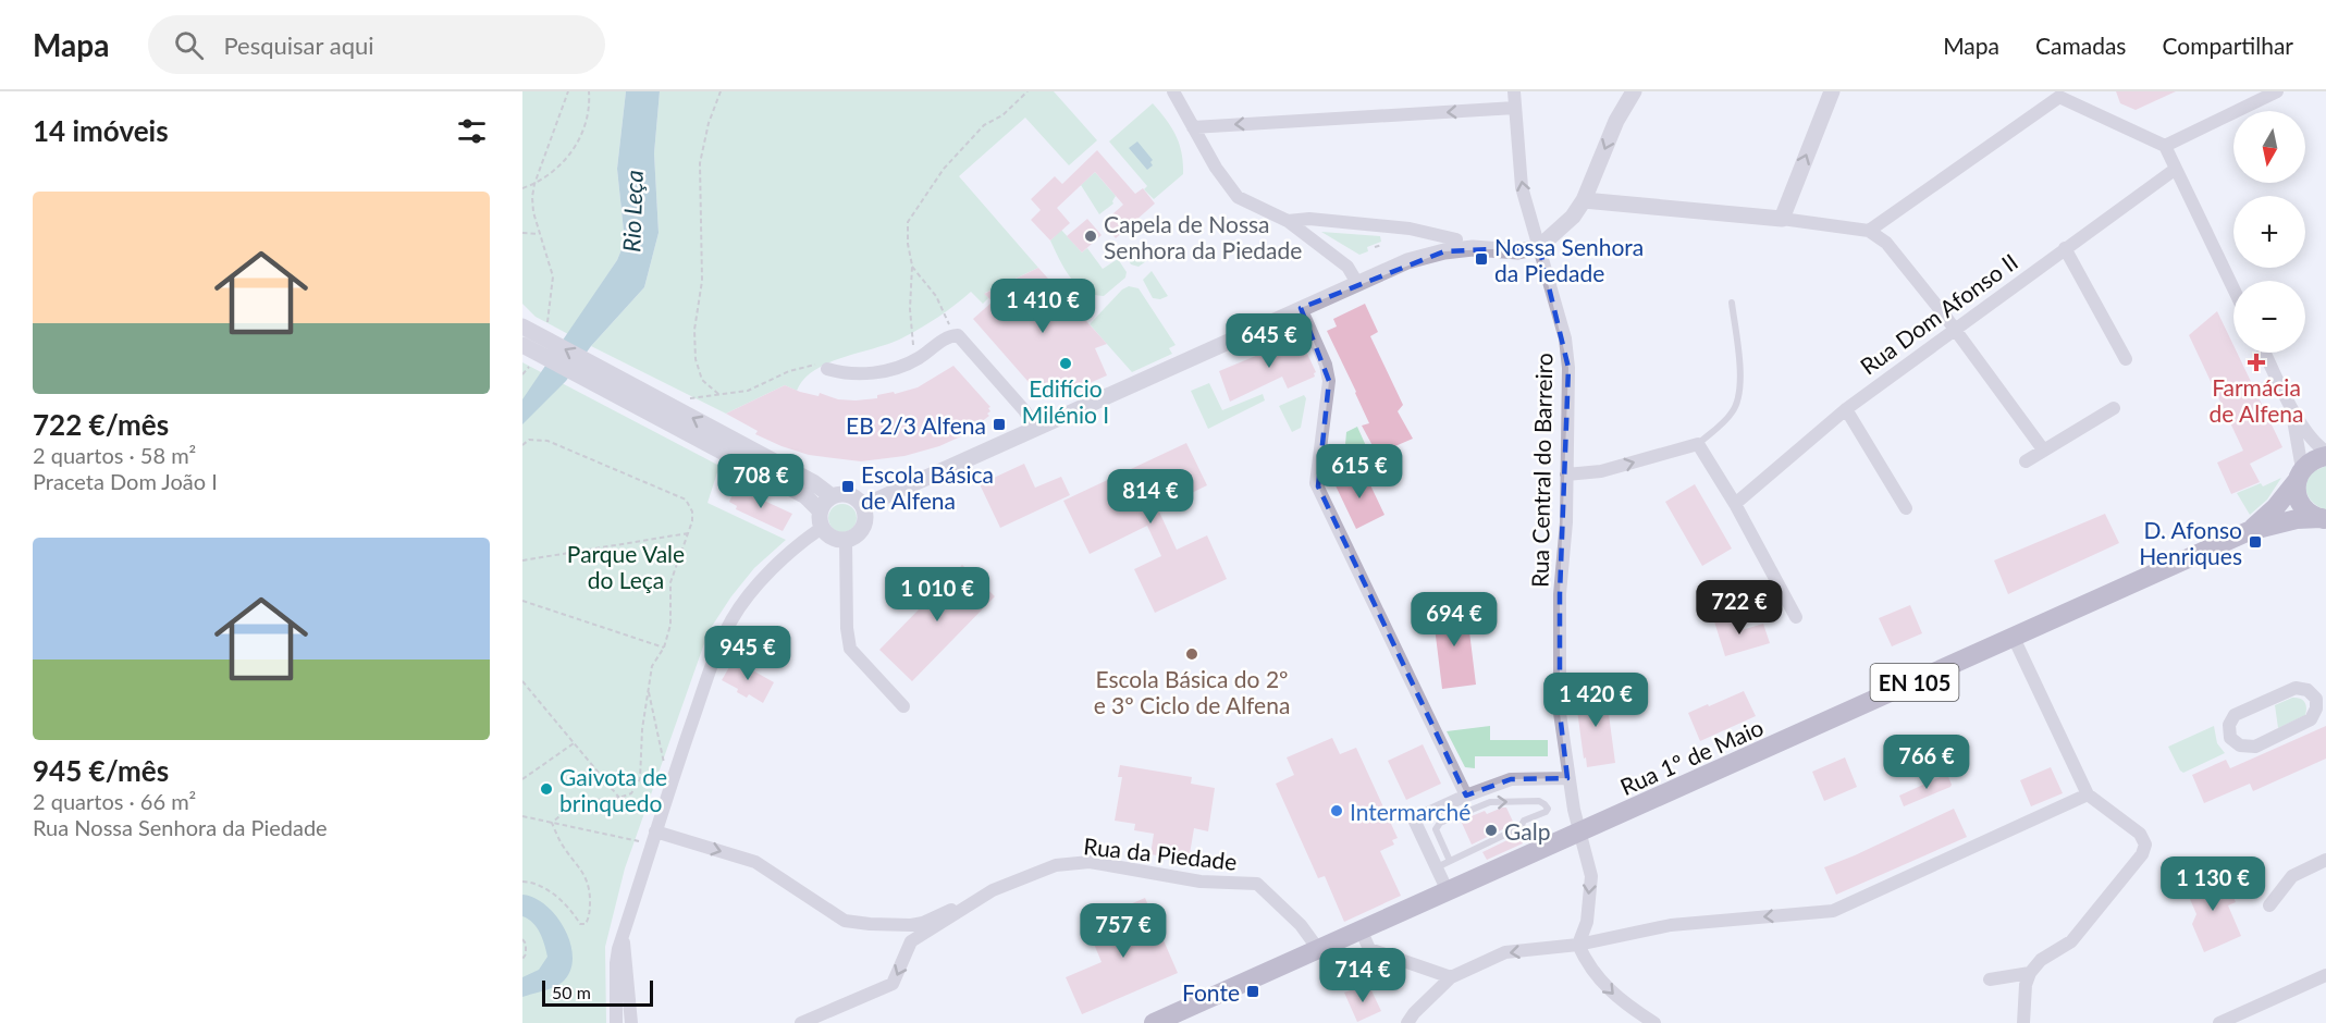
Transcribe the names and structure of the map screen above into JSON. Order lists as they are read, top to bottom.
{
  "streets": {
    "main road": ["EN 105", "Rua 1º de Maio"],
    "street": ["Rua Dom Afonso II", "Rua Central do Barreiro", "Rua da Piedade"]
  },
  "crossings": [
    ["Rua Central do Barreiro", "Rua 1º de Maio"],
    ["EN 105", "Rua 1º de Maio"],
    ["Rua 1º de Maio", "Rua da Piedade"]
  ],
  "water": ["Rio Leça"],
  "parks": ["Parque Vale do Leça"],
  "places": {
    "other": [
      "Capela de Nossa Senhora da Piedade",
      "Edifício Milénio I",
      "Escola Básica do 2º e 3º Ciclo de Alfena",
      "Gaivota de brinquedo",
      "Intermarché",
      "Galp"
    ],
    "transit": [
      "Nossa Senhora da Piedade",
      "EB 2/3 Alfena",
      "Escola Básica de Alfena",
      "D. Afonso Henriques",
      "Fonte"
    ],
    "health": ["Farmácia de Alfena"]
  },
  "scale_bar": "50 m",
  "north": "bottom",
  "page": {
    "header": "Mapa",
    "search": "Pesquisar aqui",
    "nav": ["Mapa", "Camadas", "Compartilhar"],
    "heading": "14 imóveis",
    "map_buttons": ["+", "−"],
    "list": [
      {
        "name": "722 €/mês",
        "note": "2 quartos · 58 m² · Praceta Dom João I"
      },
      {
        "name": "945 €/mês",
        "note": "2 quartos · 66 m² · Rua Nossa Senhora da Piedade"
      }
    ],
    "price": [
      "1 410 €",
      "645 €",
      "615 €",
      "708 €",
      "814 €",
      "1 010 €",
      "722 €",
      "694 €",
      "945 €",
      "1 420 €",
      "766 €",
      "1 130 €",
      "757 €",
      "714 €"
    ],
    "scale": "50 m"
  }
}
